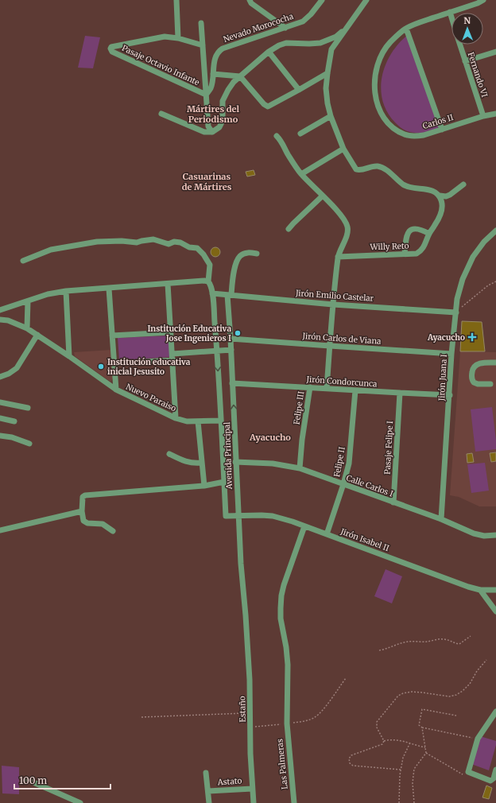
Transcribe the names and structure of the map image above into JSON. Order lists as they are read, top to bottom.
{
  "streets": {
    "street": [
      "Nevado Morococha",
      "Pasaje Octavio Infante",
      "Fernando VI",
      "Carlos II",
      "Willy Reto",
      "Jirón Emilio Castelar",
      "Jirón Carlos de Viana",
      "Jirón Juana I",
      "Jirón Condorcunca",
      "Nuevo Paraiso",
      "Felipe III",
      "Pasaje Felipe I",
      "Avenida Principal",
      "Felipe II",
      "Calle Carlos I",
      "Jirón Isabel II",
      "Estaño",
      "Las Palmeras",
      "Astato"
    ]
  },
  "crossings": [
    ["Nevado Morococha", "Pasaje Octavio Infante"],
    ["Fernando VI", "Carlos II"],
    ["Jirón Emilio Castelar", "Jirón Juana I"],
    ["Jirón Emilio Castelar", "Avenida Principal"],
    ["Jirón Carlos de Viana", "Jirón Juana I"],
    ["Jirón Carlos de Viana", "Avenida Principal"],
    ["Jirón Juana I", "Jirón Condorcunca"],
    ["Jirón Juana I", "Calle Carlos I"],
    ["Jirón Condorcunca", "Felipe III"],
    ["Jirón Condorcunca", "Pasaje Felipe I"],
    ["Jirón Condorcunca", "Avenida Principal"],
    ["Jirón Condorcunca", "Felipe II"],
    ["Nuevo Paraiso", "Avenida Principal"],
    ["Felipe III", "Calle Carlos I"],
    ["Pasaje Felipe I", "Calle Carlos I"],
    ["Avenida Principal", "Calle Carlos I"],
    ["Avenida Principal", "Jirón Isabel II"],
    ["Avenida Principal", "Estaño"],
    ["Felipe II", "Calle Carlos I"],
    ["Felipe II", "Jirón Isabel II"],
    ["Jirón Isabel II", "Las Palmeras"],
    ["Estaño", "Astato"]
  ],
  "districts": ["Mártires del Periodismo", "Casuarinas de Mártires", "Ayacucho"],
  "places": {
    "other": ["Institución Educativa Jose Ingenieros I", "Institución educativa inicial Jesusito"],
    "health": ["Ayacucho"]
  },
  "scale_bar": "100 m",
  "north": "top"
}
